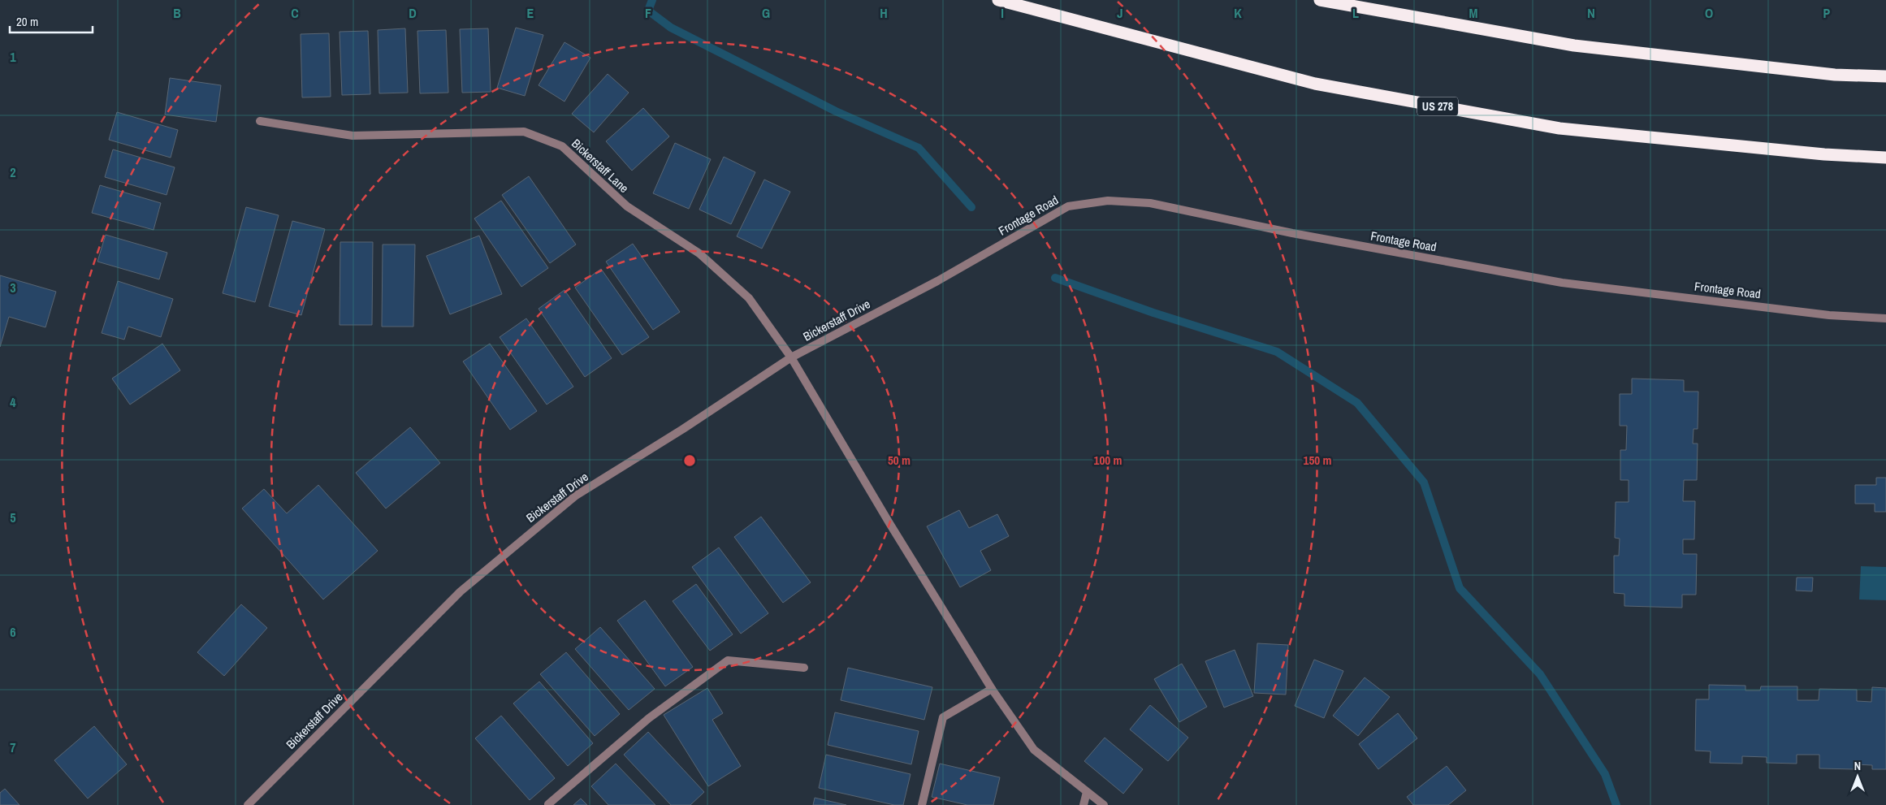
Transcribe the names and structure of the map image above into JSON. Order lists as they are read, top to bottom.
{
  "streets": {
    "highway": ["US 278"],
    "street": ["Bickerstaff Lane", "Frontage Road", "Bickerstaff Drive"]
  },
  "crossings": [
    ["Bickerstaff Lane", "Bickerstaff Drive"],
    ["Frontage Road", "Bickerstaff Drive"]
  ],
  "scale_bar": "20 m",
  "north": "top",
  "grid": {
    "columns": [
      "B",
      "C",
      "D",
      "E",
      "F",
      "G",
      "H",
      "I",
      "J",
      "K",
      "L",
      "M",
      "N",
      "O",
      "P"
    ],
    "rows": [
      "1",
      "2",
      "3",
      "4",
      "5",
      "6",
      "7"
    ]
  },
  "rings": ["50 m", "100 m", "150 m"]
}
